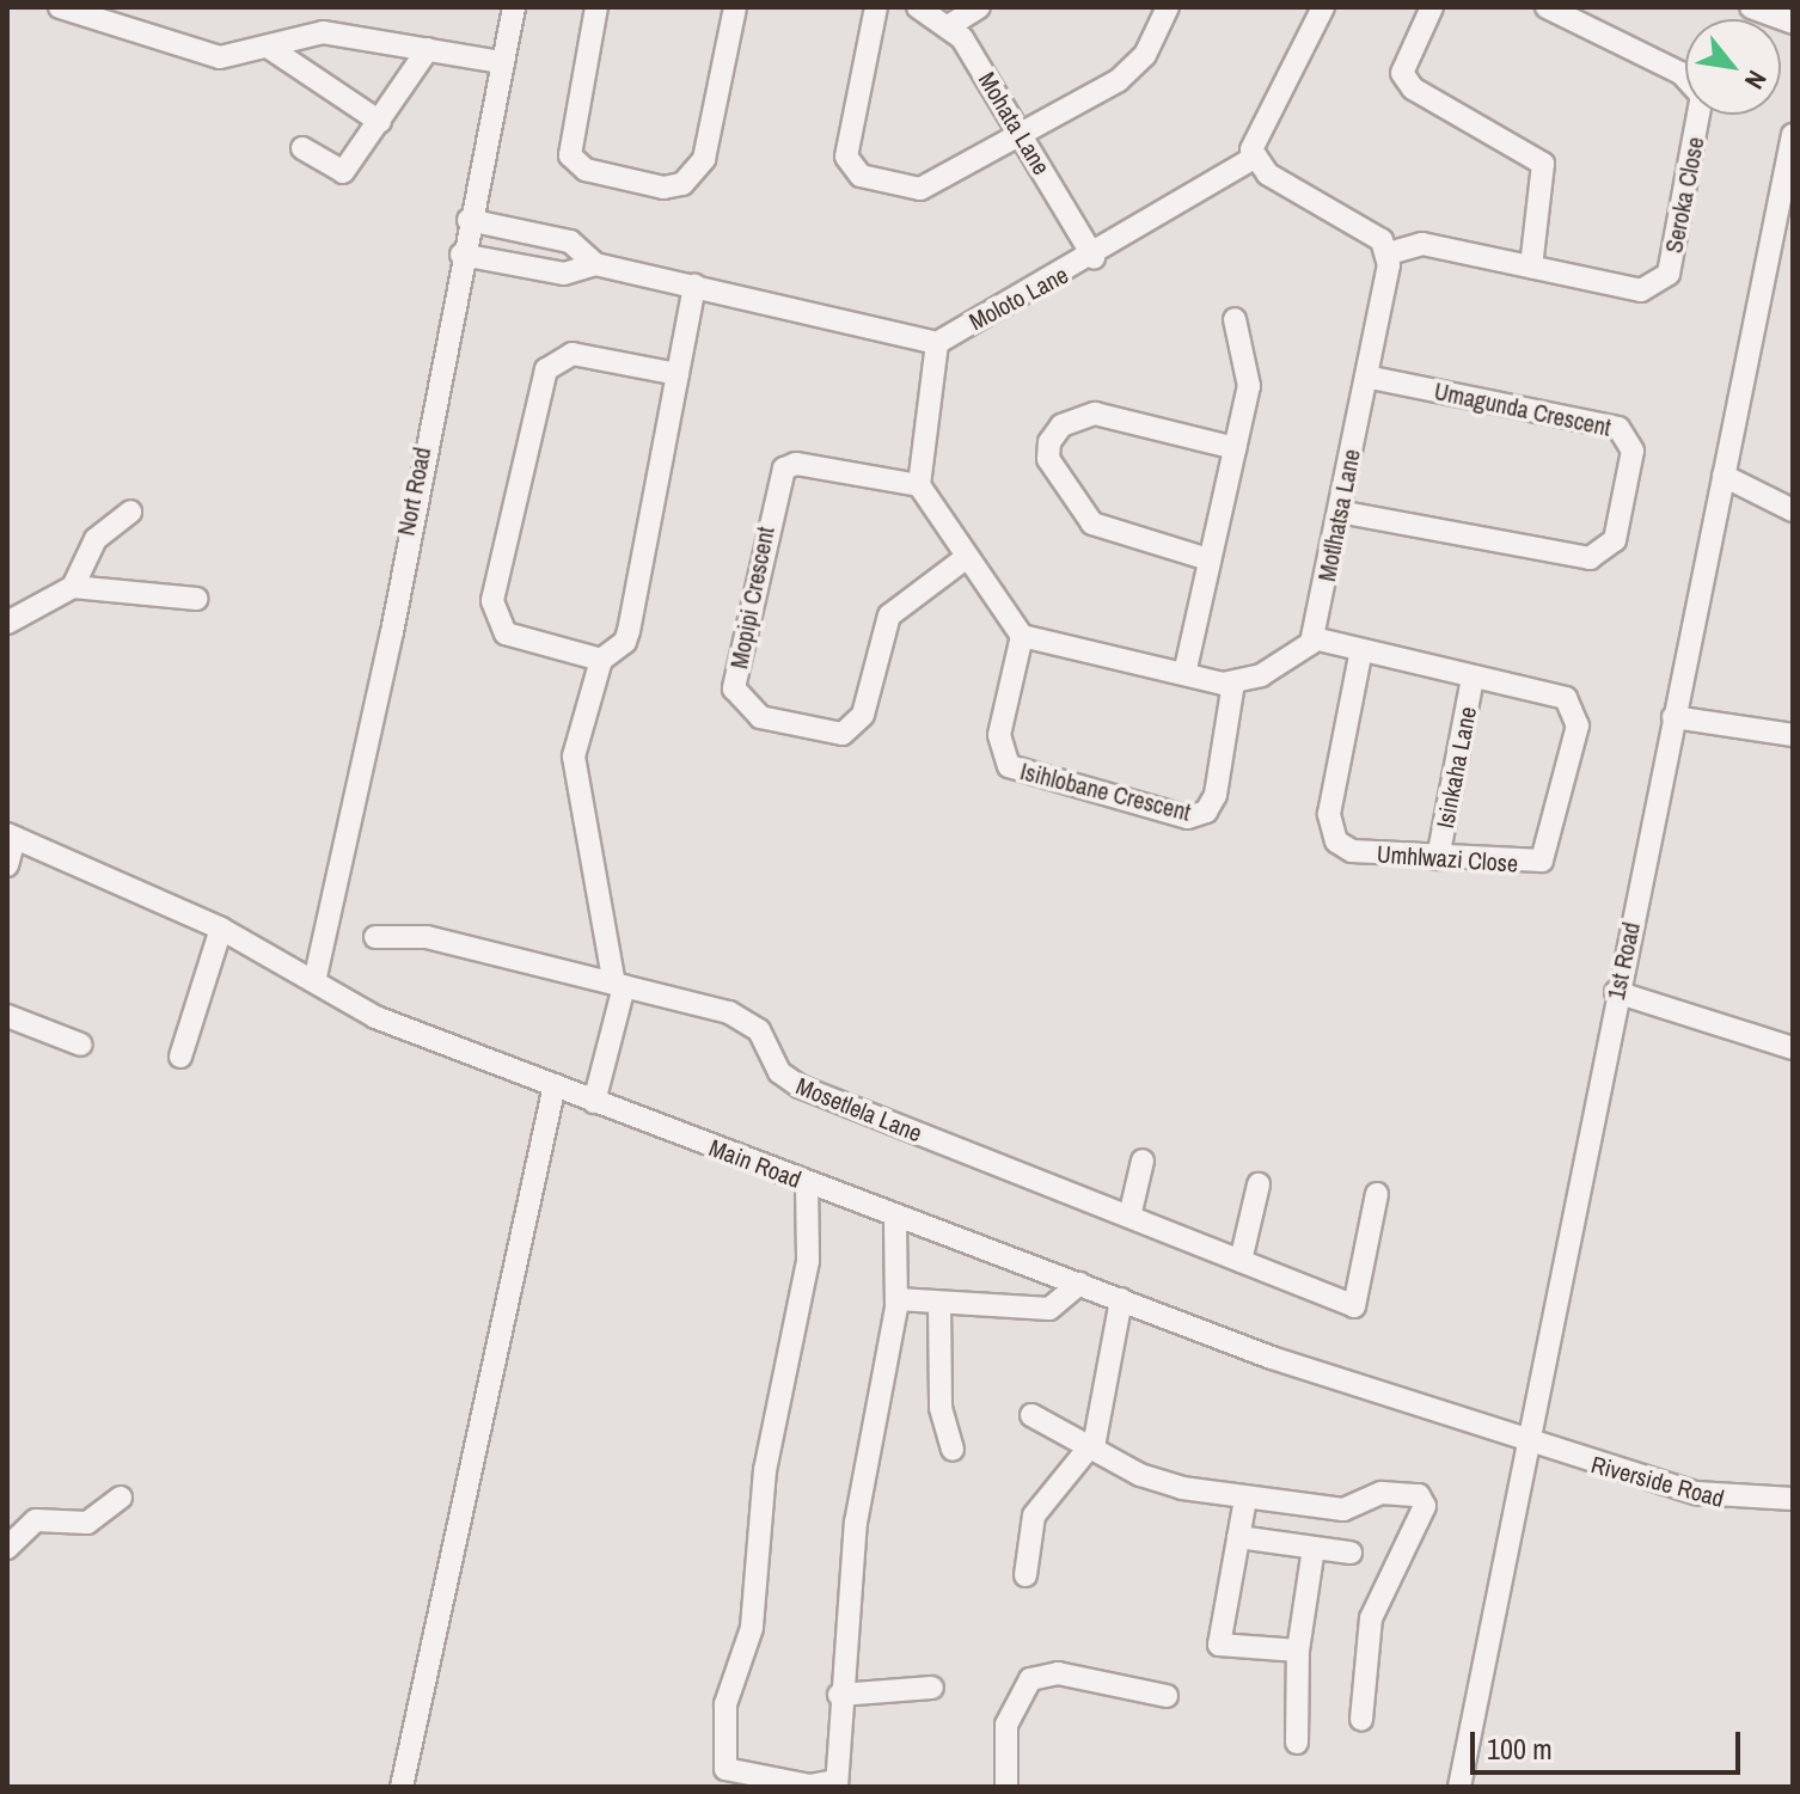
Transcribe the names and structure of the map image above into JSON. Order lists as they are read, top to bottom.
{
  "streets": {
    "street": [
      "Mohata Lane",
      "Seroka Close",
      "Moloto Lane",
      "Umagunda Crescent",
      "Nort Road",
      "Motlhatsa Lane",
      "Mopipi Crescent",
      "Isinkaha Lane",
      "Isihlobane Crescent",
      "Umhlwazi Close",
      "1st Road",
      "Mosetlela Lane",
      "Main Road",
      "Riverside Road"
    ]
  },
  "crossings": [
    ["Mohata Lane", "Moloto Lane"],
    ["Seroka Close", "Motlhatsa Lane"],
    ["Umagunda Crescent", "Motlhatsa Lane"],
    ["Nort Road", "Main Road"],
    ["Motlhatsa Lane", "Umhlwazi Close"],
    ["Isinkaha Lane", "Umhlwazi Close"],
    ["1st Road", "Main Road"],
    ["1st Road", "Riverside Road"],
    ["Main Road", "Riverside Road"]
  ],
  "scale_bar": "100 m",
  "north": "bottom right"
}
